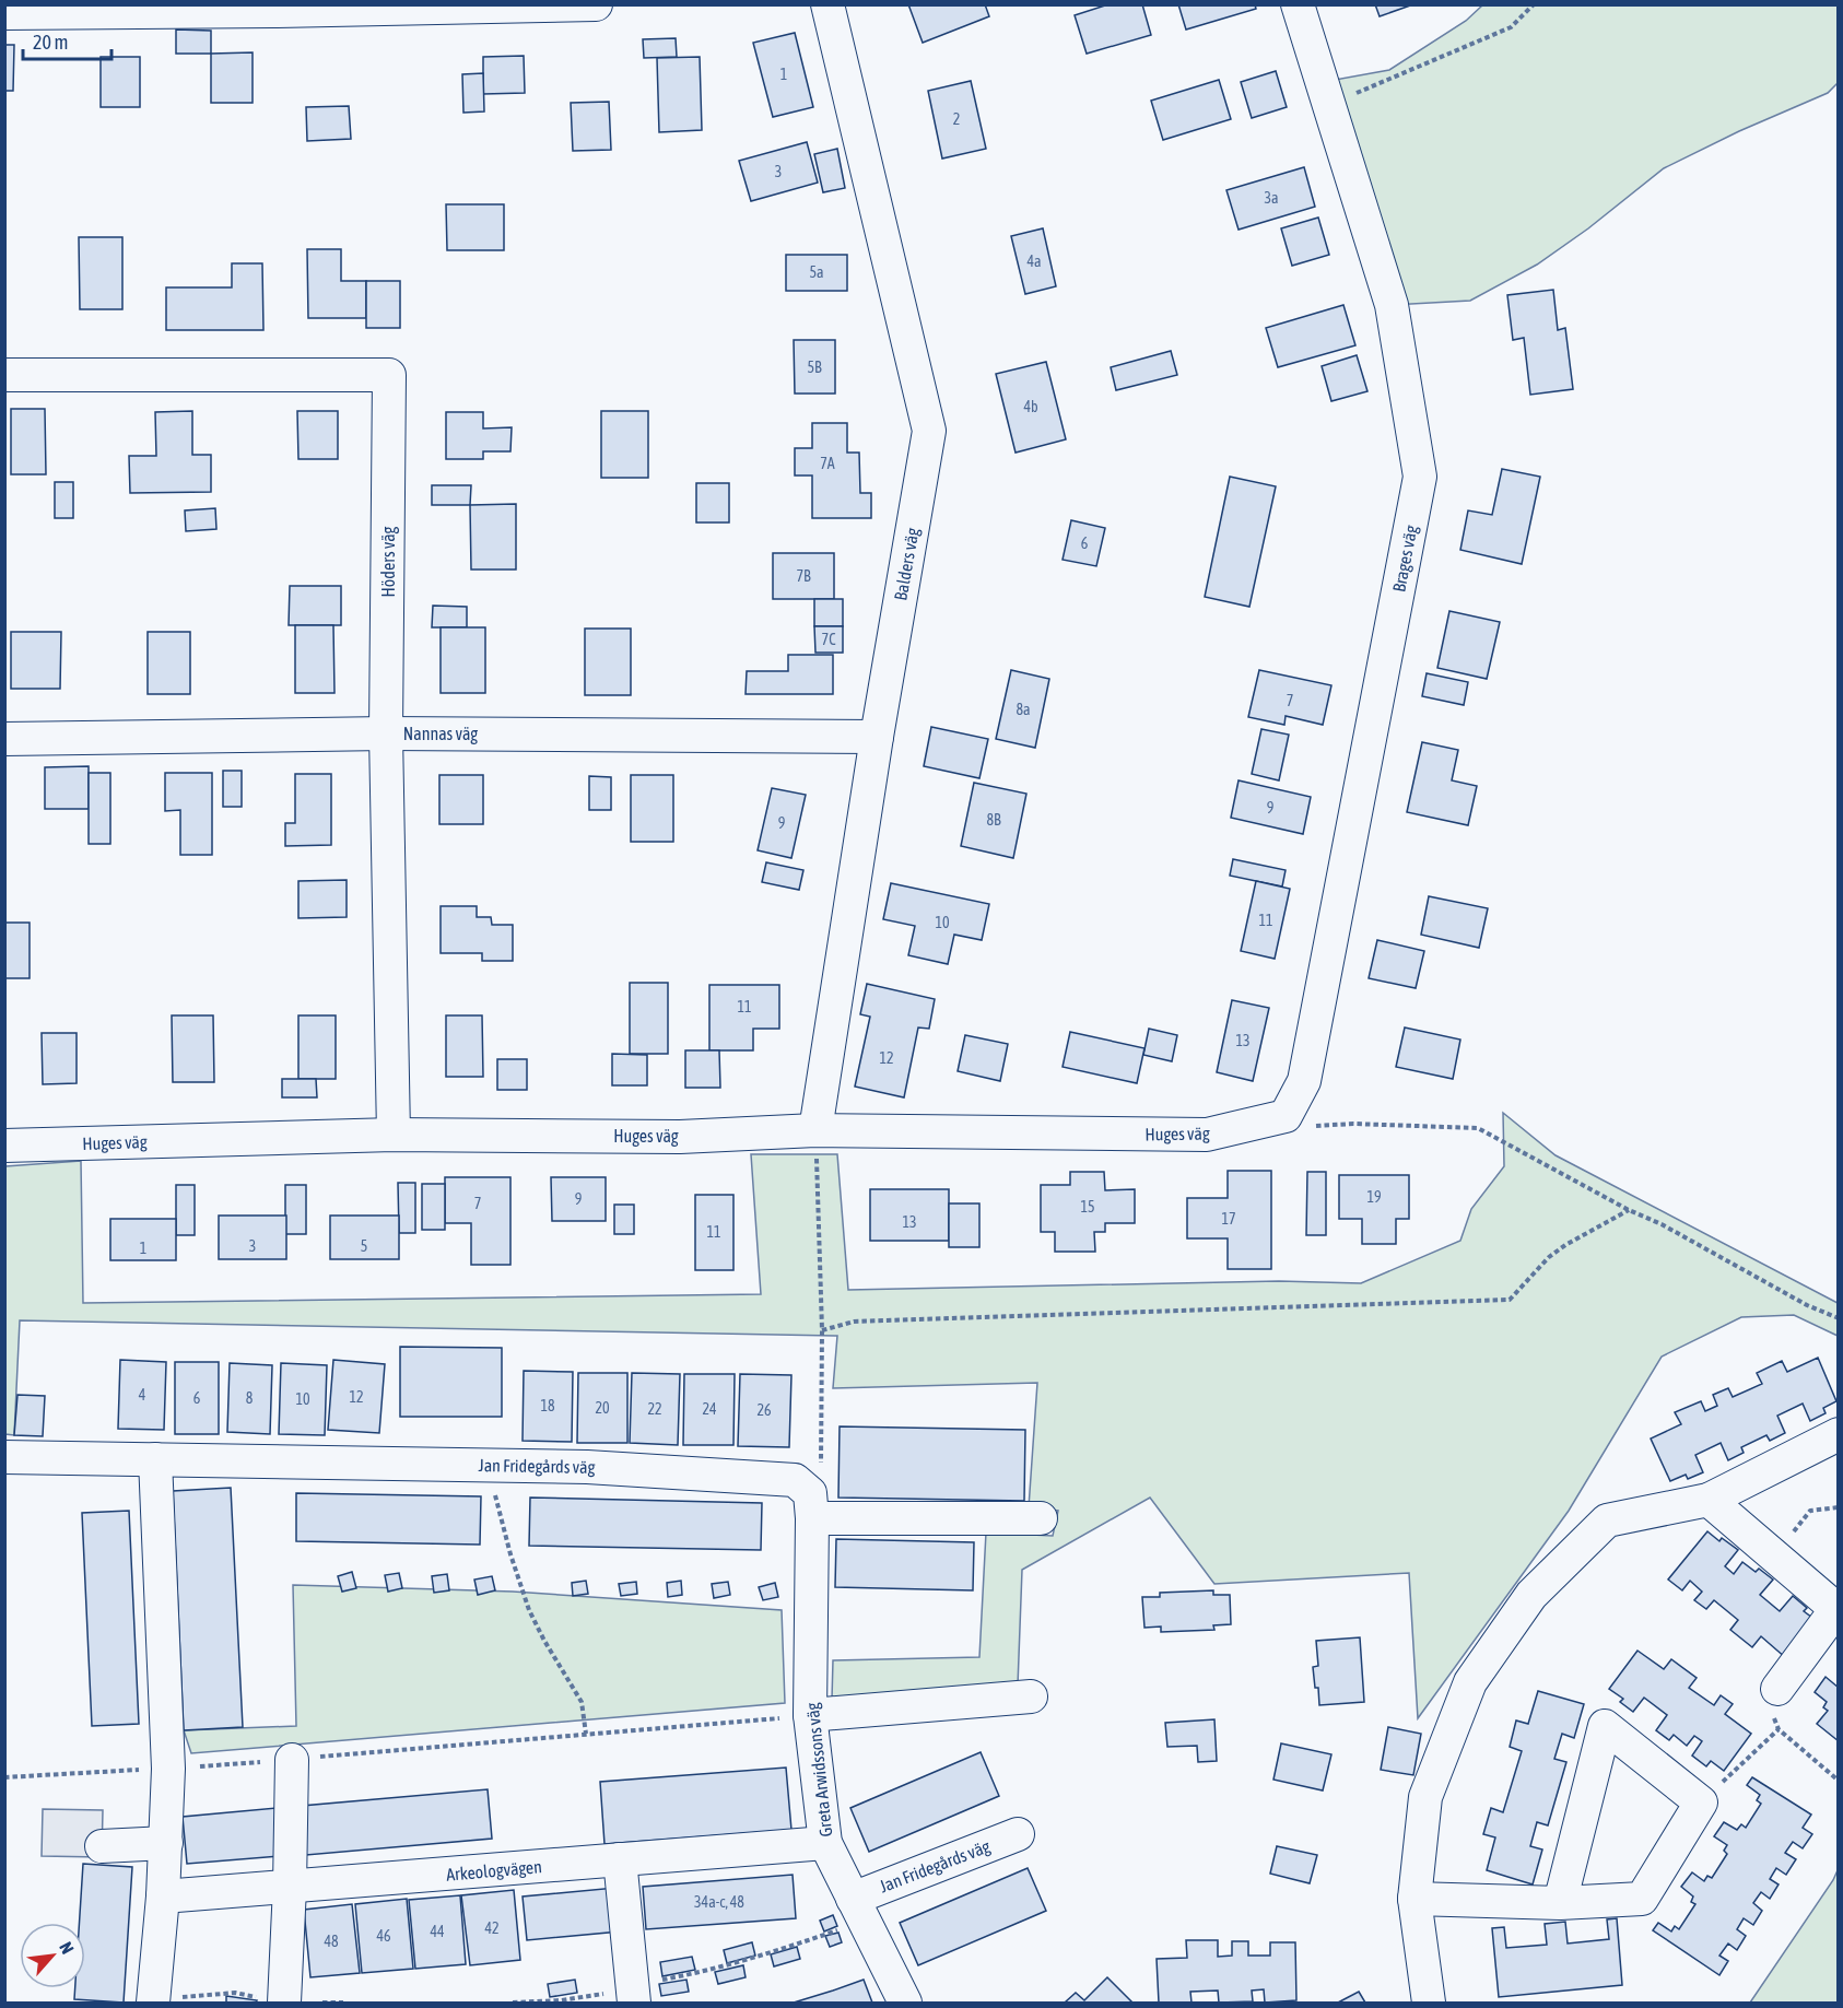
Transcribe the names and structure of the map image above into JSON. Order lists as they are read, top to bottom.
{
  "streets": {
    "street": [
      "Brages väg",
      "Höders väg",
      "Balders väg",
      "Nannas väg",
      "Huges väg",
      "Jan Fridegårds väg",
      "Greta Arwidssons väg",
      "Arkeologvägen"
    ]
  },
  "crossings": [
    ["Brages väg", "Huges väg"],
    ["Höders väg", "Nannas väg"],
    ["Höders väg", "Huges väg"],
    ["Balders väg", "Nannas väg"],
    ["Balders väg", "Huges väg"],
    ["Jan Fridegårds väg", "Greta Arwidssons väg"],
    ["Greta Arwidssons väg", "Arkeologvägen"]
  ],
  "house_numbers": [
    "1",
    "2",
    "3",
    "3a",
    "4a",
    "5a",
    "5B",
    "4b",
    "7A",
    "6",
    "7B",
    "7C",
    "7",
    "8a",
    "9",
    "8B",
    "9",
    "11",
    "10",
    "11",
    "13",
    "12",
    "19",
    "9",
    "7",
    "15",
    "17",
    "13",
    "11",
    "3",
    "5",
    "1",
    "4",
    "12",
    "6",
    "8",
    "10",
    "18",
    "20",
    "22",
    "24",
    "26",
    "34a-c, 48",
    "42",
    "44",
    "46",
    "48"
  ],
  "scale_bar": "20 m",
  "north": "top right"
}
